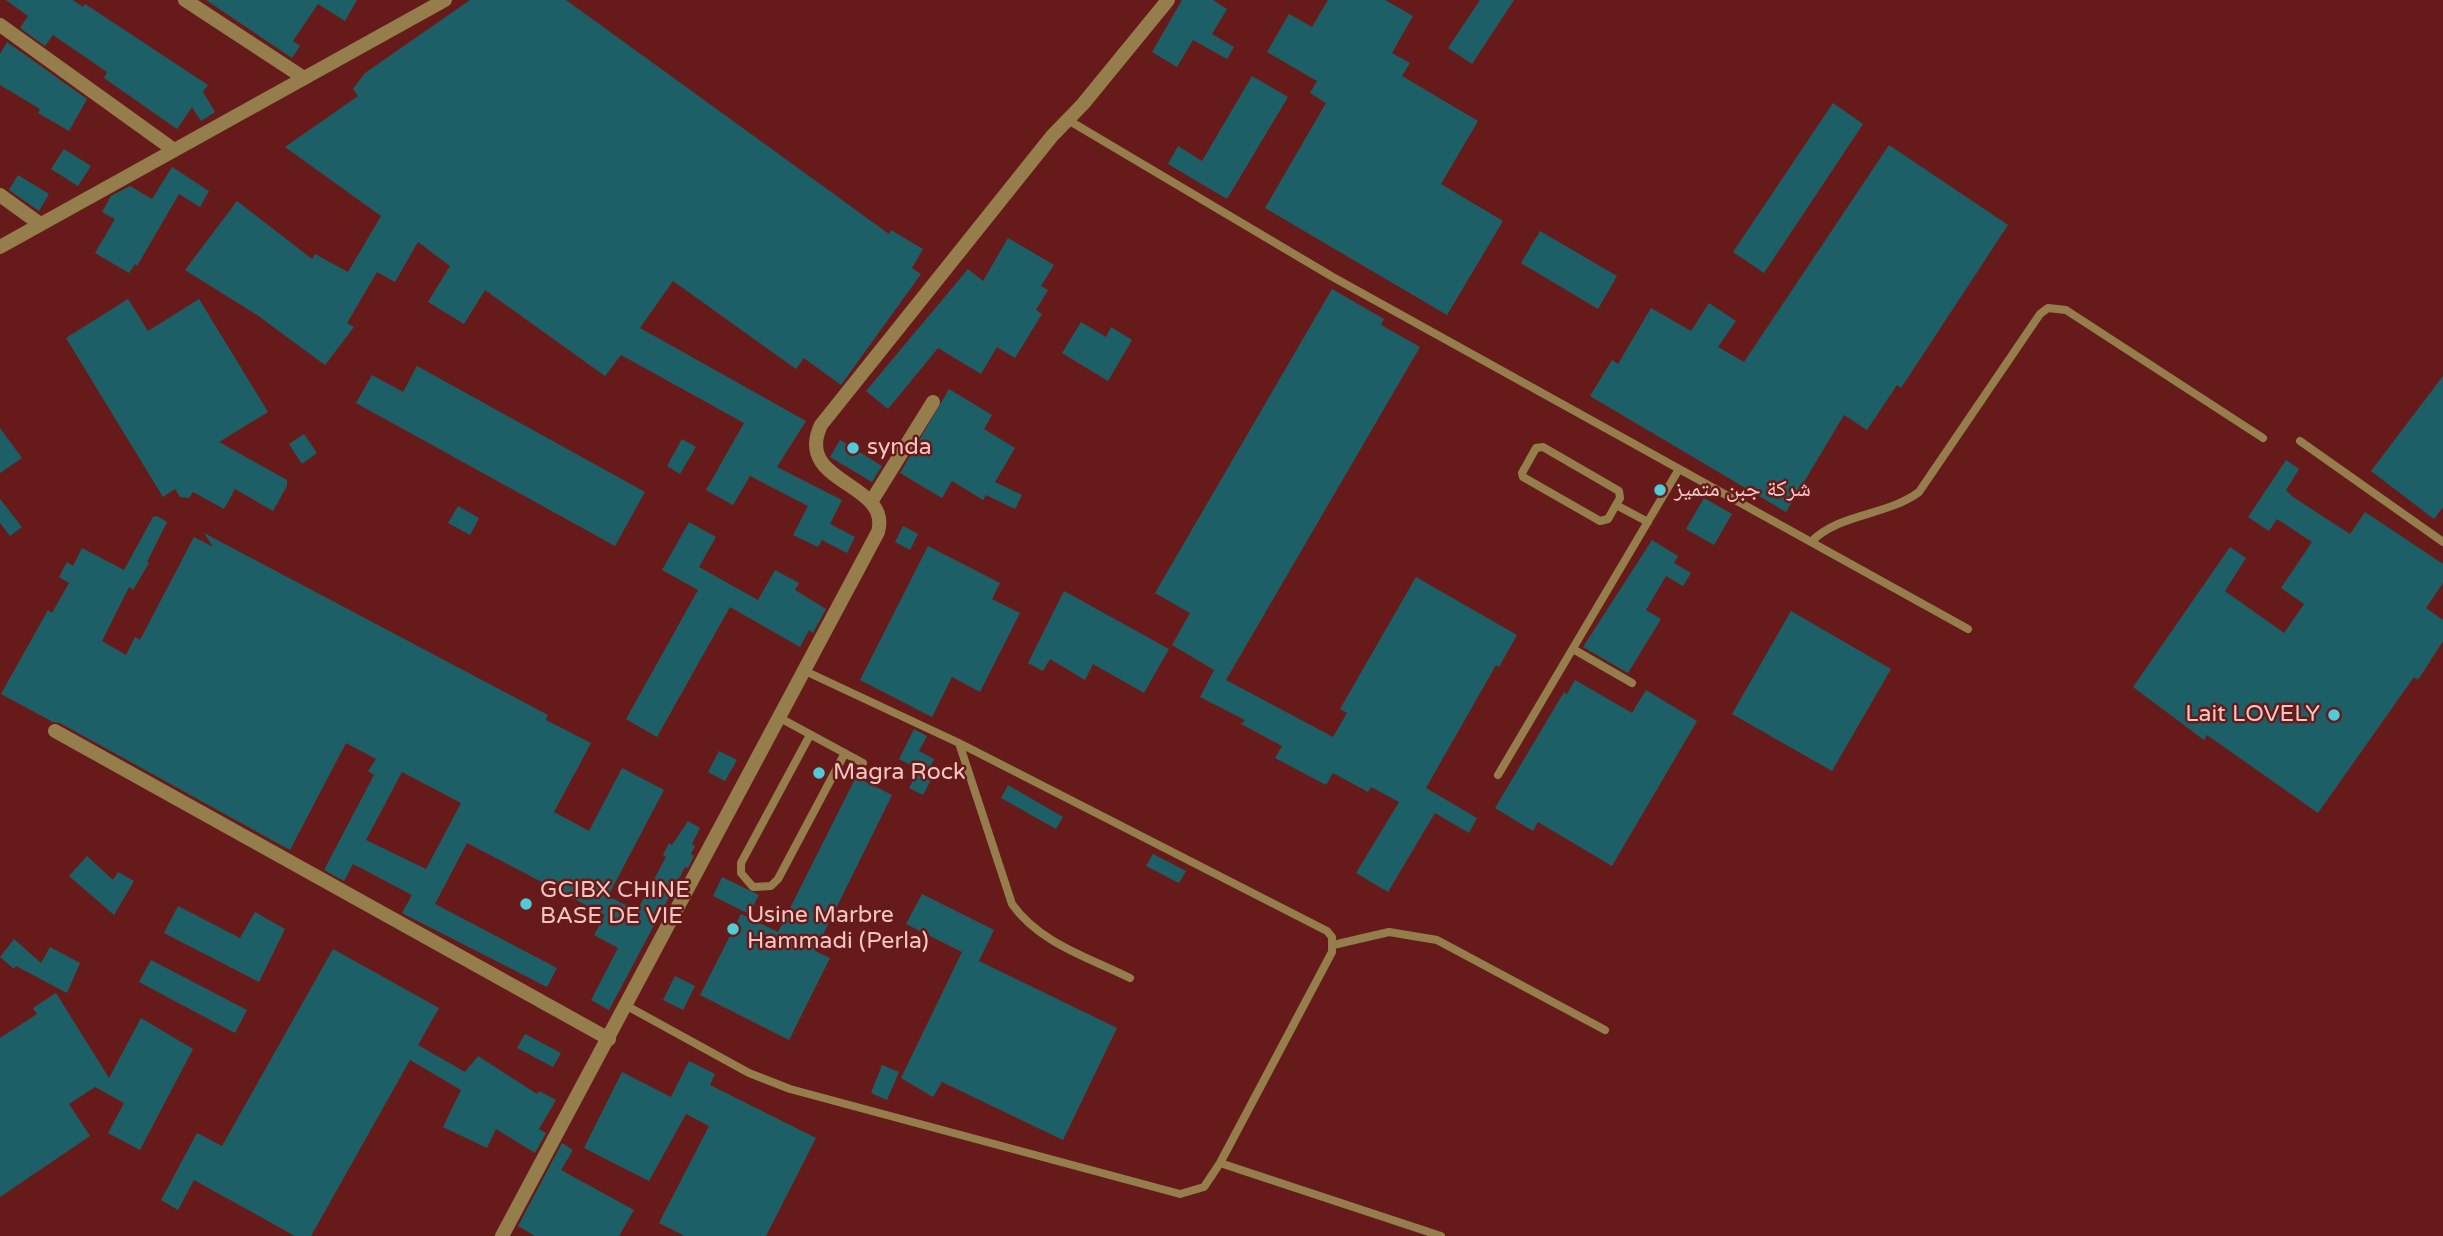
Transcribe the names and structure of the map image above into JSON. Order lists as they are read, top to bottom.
{
  "places": [
    "synda",
    "شركة جبن متميز",
    "Lait LOVELY",
    "Magra Rock",
    "GCIBX CHINE BASE DE VIE",
    "Usine Marbre Hammadi (Perla)"
  ]
}
